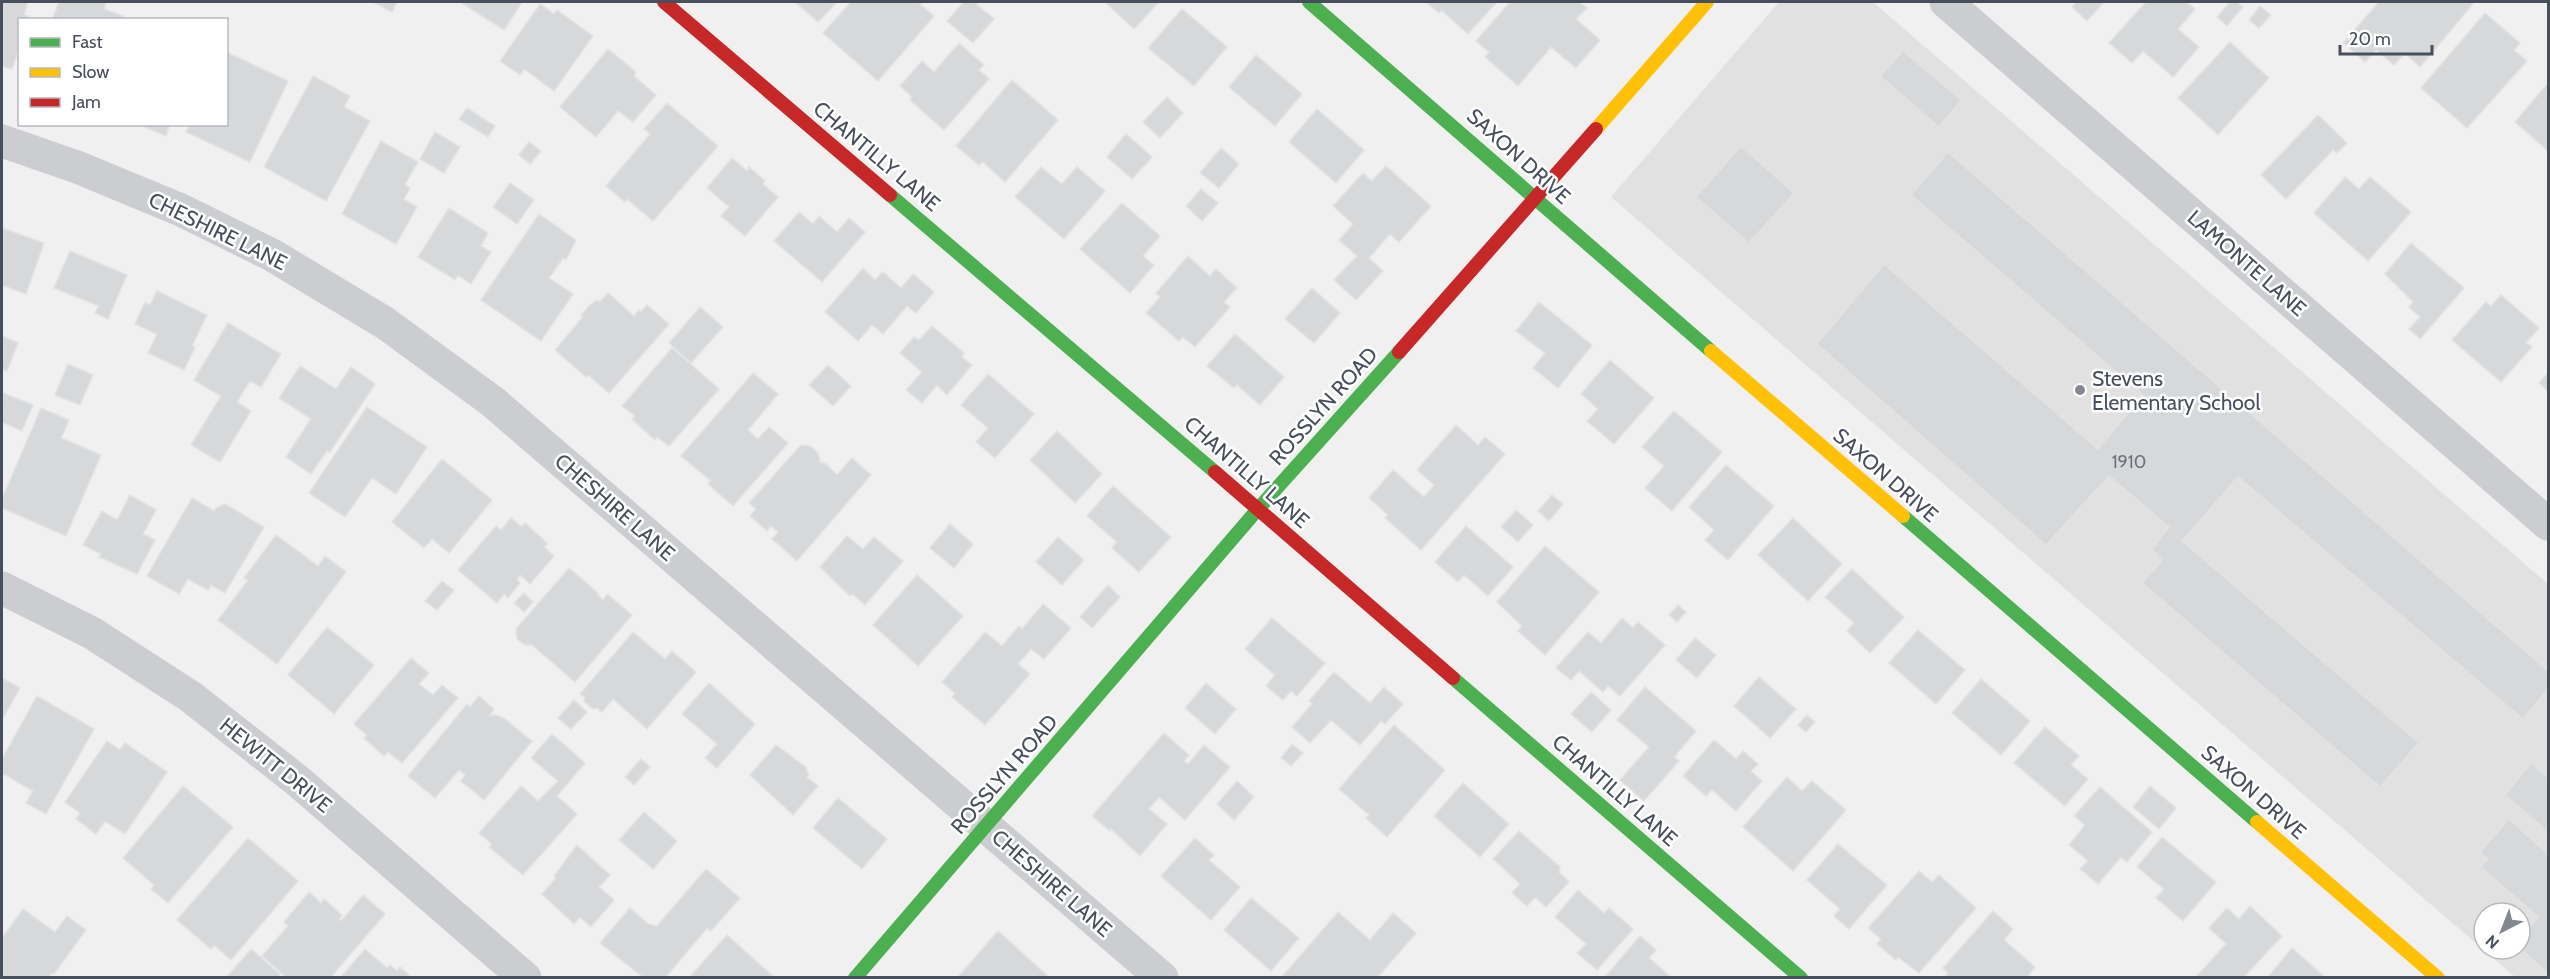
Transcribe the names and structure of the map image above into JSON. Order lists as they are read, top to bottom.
{
  "streets": {
    "street": [
      "CHANTILLY LANE",
      "SAXON DRIVE",
      "CHESHIRE LANE",
      "LAMONTE LANE",
      "ROSSLYN ROAD",
      "HEWITT DRIVE"
    ]
  },
  "crossings": [
    ["CHANTILLY LANE", "ROSSLYN ROAD"],
    ["SAXON DRIVE", "ROSSLYN ROAD"],
    ["CHESHIRE LANE", "ROSSLYN ROAD"]
  ],
  "places": ["Stevens Elementary School"],
  "house_numbers": ["1910"],
  "legend": ["Fast", "Slow", "Jam"],
  "scale_bar": "20 m",
  "north": "bottom left"
}
